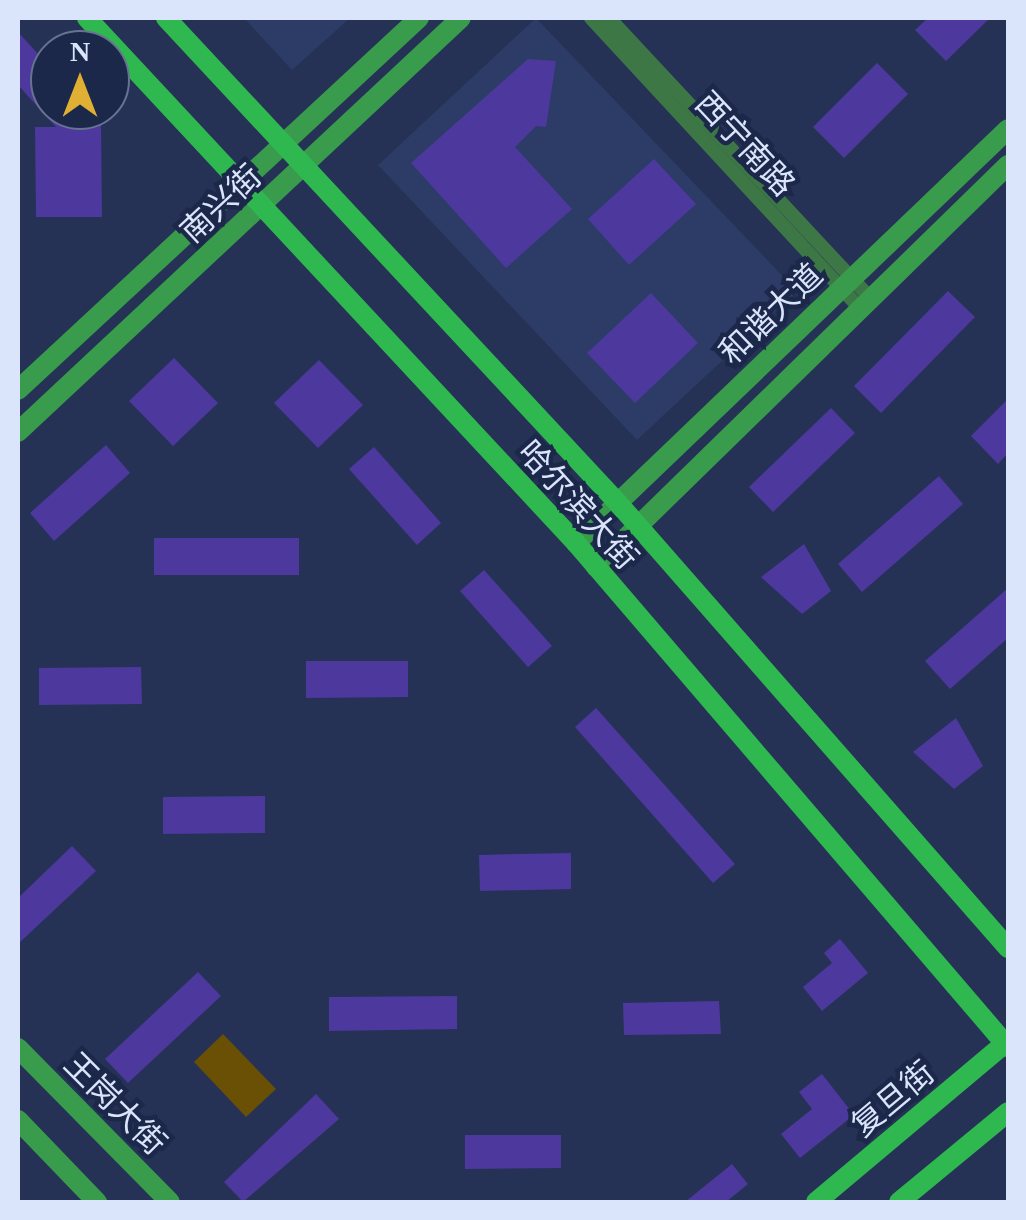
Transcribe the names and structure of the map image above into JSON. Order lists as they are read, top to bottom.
{
  "streets": {
    "main road": [
      "南兴街",
      "和谐大道",
      "哈尔滨大街",
      "复旦街",
      "王岗大街"
    ],
    "street": ["西宁南路"]
  },
  "crossings": [
    ["西宁南路", "和谐大道"],
    ["南兴街", "哈尔滨大街"],
    ["和谐大道", "哈尔滨大街"],
    ["哈尔滨大街", "复旦街"]
  ],
  "north": "top"
}
